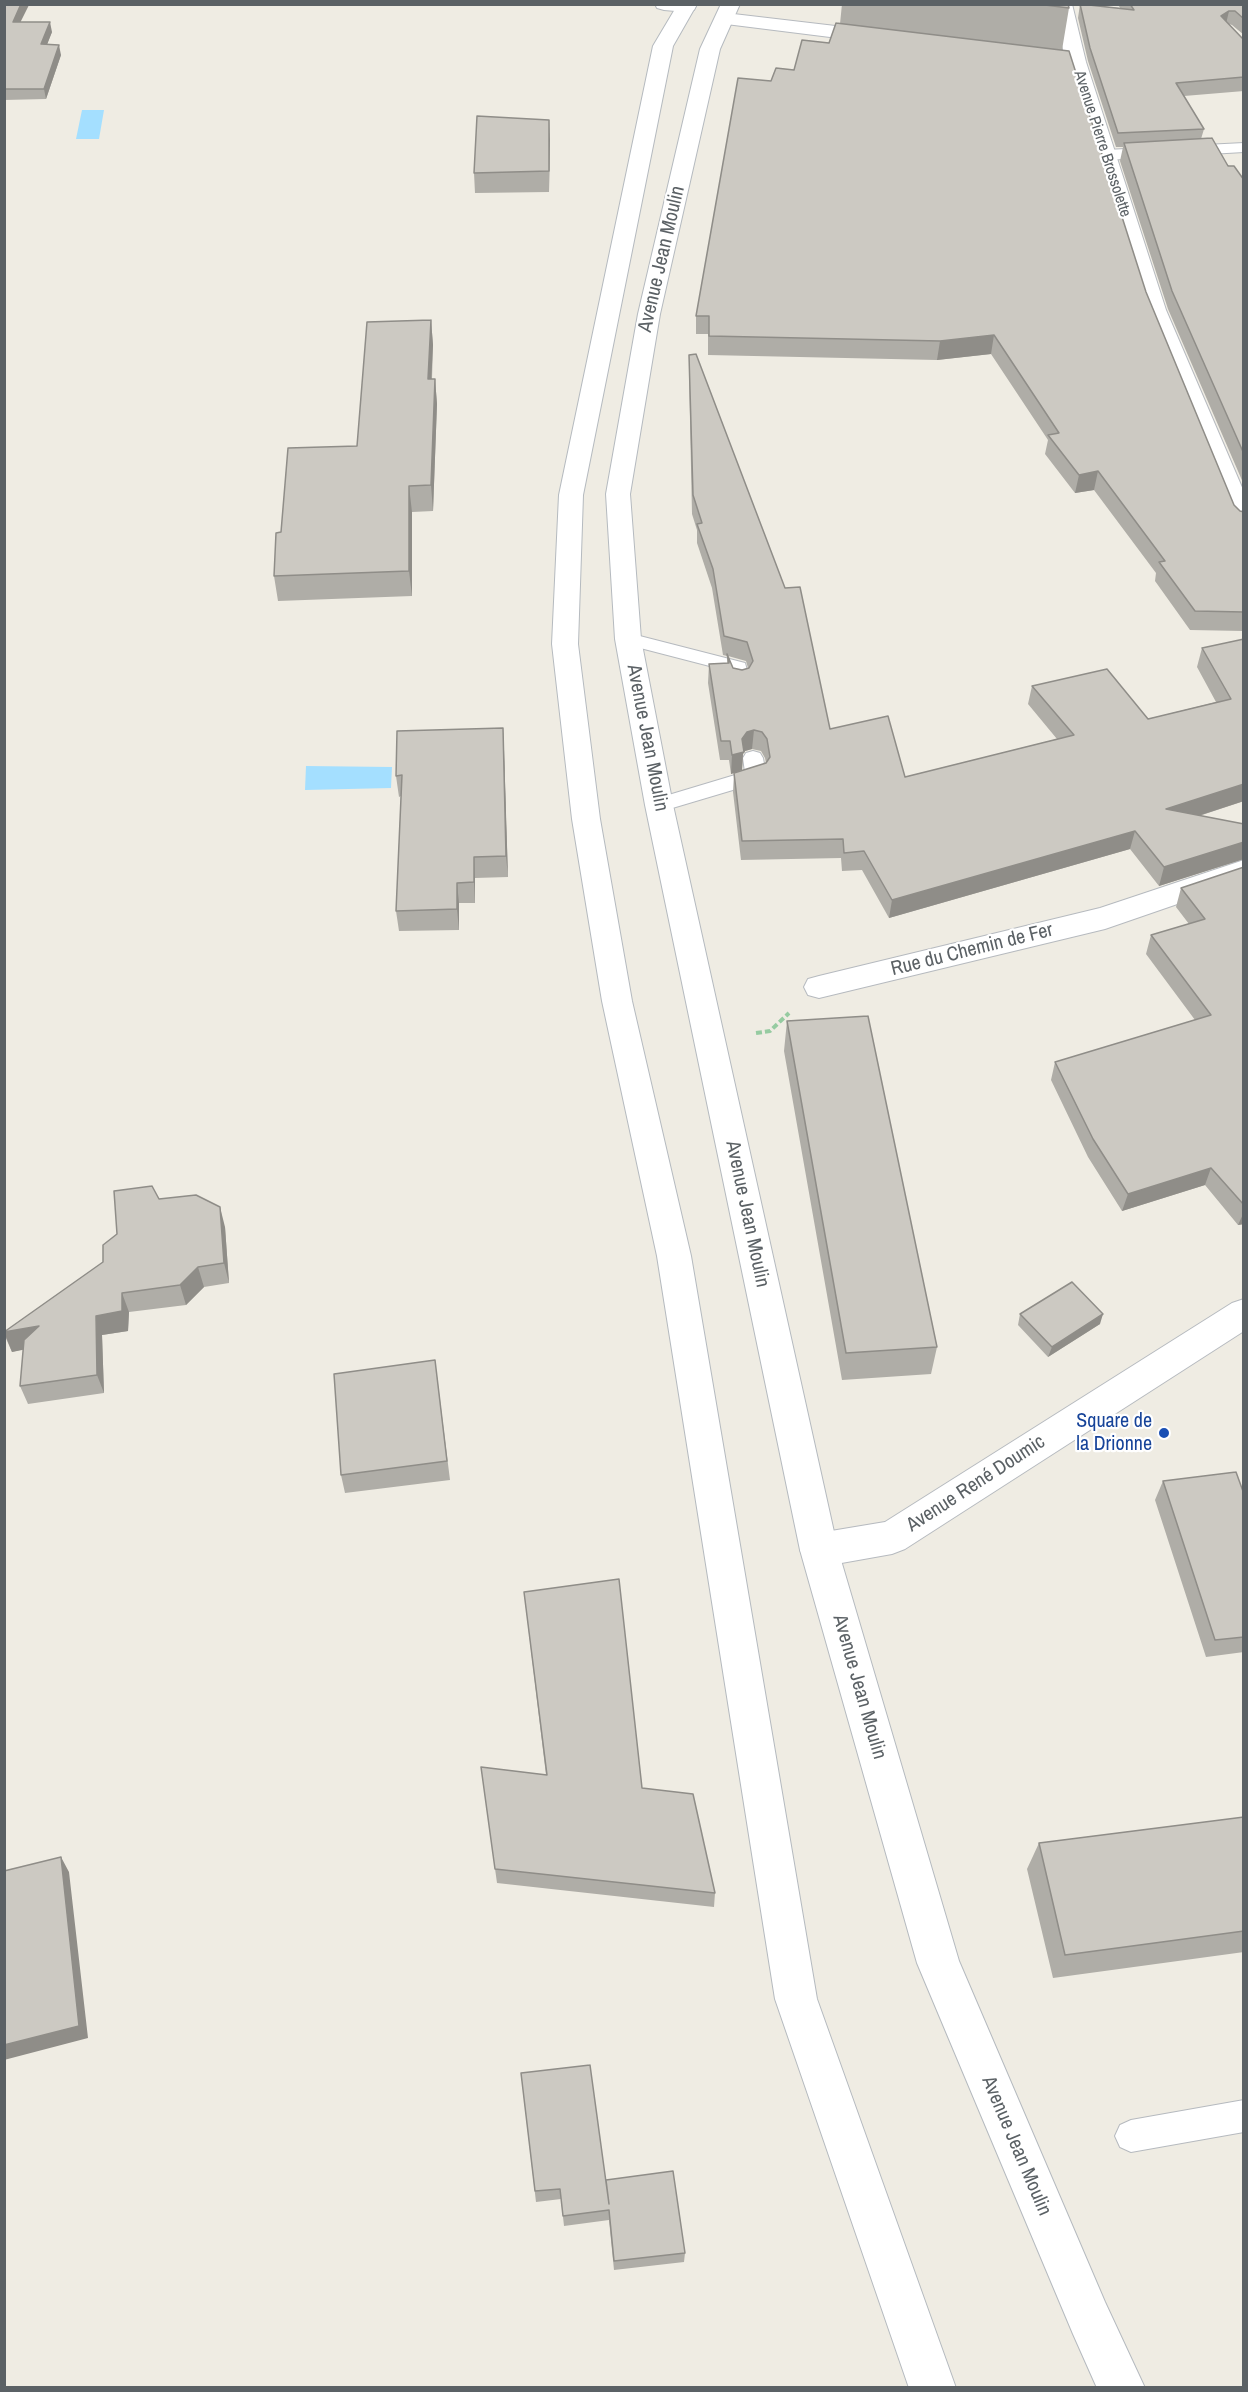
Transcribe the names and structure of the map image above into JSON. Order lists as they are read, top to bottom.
{
  "streets": {
    "main road": [
      "Avenue Pierre Brossolette",
      "Avenue Jean Moulin",
      "Rue du Chemin de Fer",
      "Avenue René Doumic"
    ]
  },
  "crossings": [
    ["Avenue Jean Moulin", "Avenue René Doumic"]
  ],
  "places": ["Square de la Drionne"]
}
